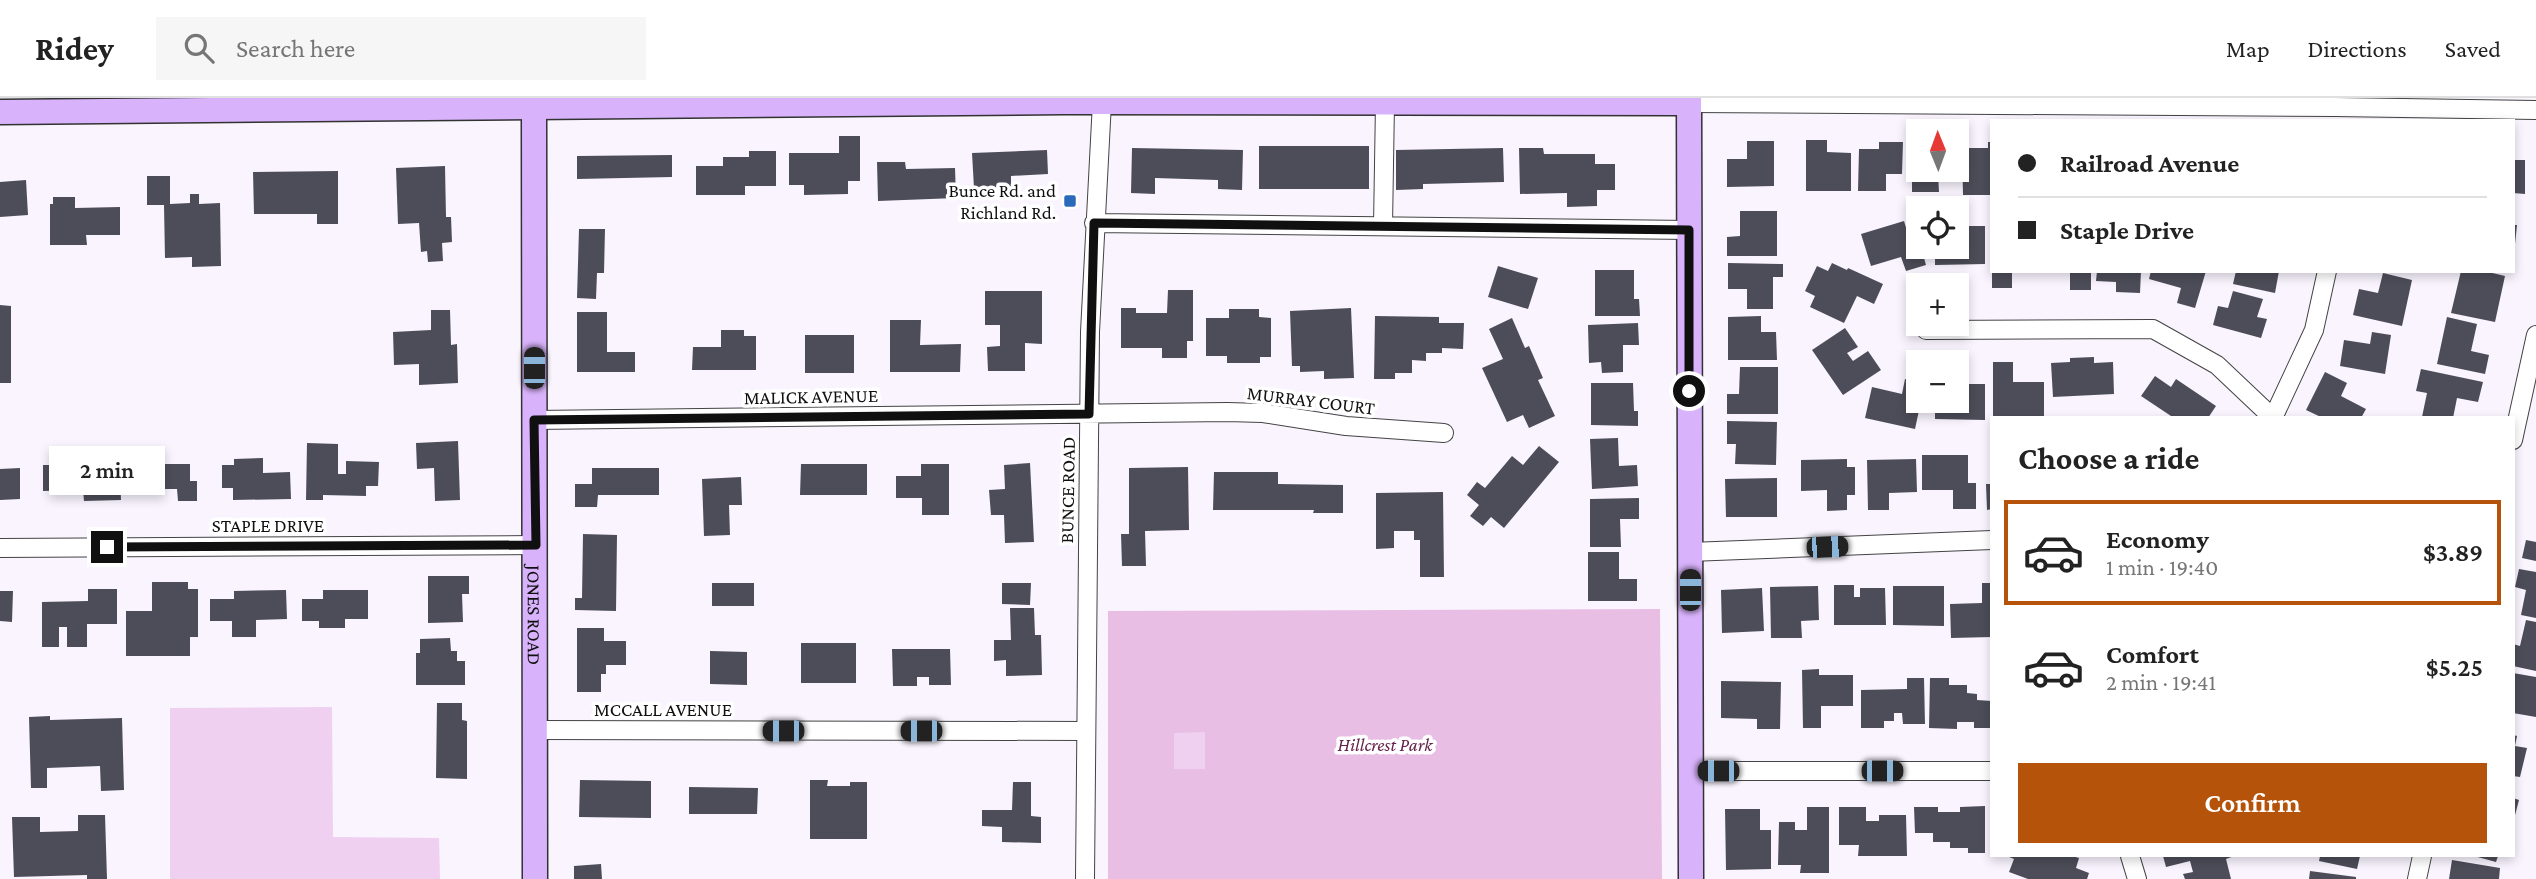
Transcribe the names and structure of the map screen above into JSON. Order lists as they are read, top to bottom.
{
  "streets": {
    "street": [
      "MALICK AVENUE",
      "MURRAY COURT",
      "BUNCE ROAD",
      "STAPLE DRIVE",
      "JONES ROAD",
      "MCCALL AVENUE"
    ]
  },
  "crossings": [
    ["MALICK AVENUE", "MURRAY COURT"],
    ["MALICK AVENUE", "BUNCE ROAD"],
    ["MALICK AVENUE", "JONES ROAD"],
    ["MURRAY COURT", "BUNCE ROAD"],
    ["BUNCE ROAD", "MCCALL AVENUE"],
    ["STAPLE DRIVE", "JONES ROAD"],
    ["JONES ROAD", "MCCALL AVENUE"]
  ],
  "parks": ["Hillcrest Park"],
  "places": {
    "transit": ["Bunce Rd. and Richland Rd."]
  },
  "north": "top",
  "page": {
    "header": "Ridey",
    "search": "Search here",
    "nav": ["Map", "Directions", "Saved"],
    "map_buttons": ["+", "−"],
    "banner": ["Railroad Avenue", "Staple Drive"],
    "heading": "Choose a ride",
    "bubble": "2 min",
    "list": [
      {
        "name": "Economy",
        "note": "1 min · 19:40",
        "value": "$3.89"
      },
      {
        "name": "Comfort",
        "note": "2 min · 19:41",
        "value": "$5.25"
      }
    ],
    "buttons": "Confirm"
  }
}
